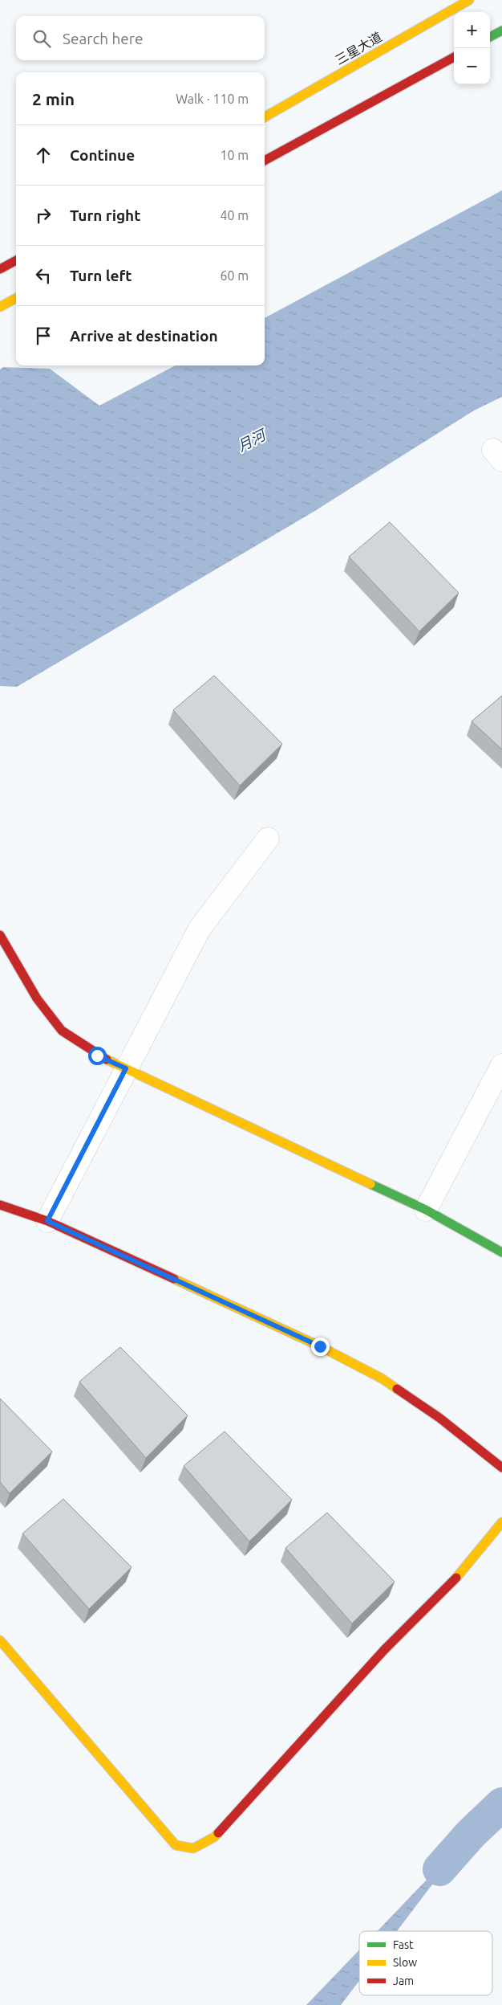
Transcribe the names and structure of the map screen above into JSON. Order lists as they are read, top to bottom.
{
  "streets": {
    "street": ["三星大道"]
  },
  "water": ["月河"],
  "legend": ["Fast", "Slow", "Jam"],
  "page": {
    "map_buttons": ["+", "−"],
    "search": "Search here",
    "heading": ["2 min", "Walk · 110 m"],
    "list": [
      ["Continue", "10 m"],
      ["Turn right", "40 m"],
      ["Turn left", "60 m"],
      "Arrive at destination"
    ]
  }
}
